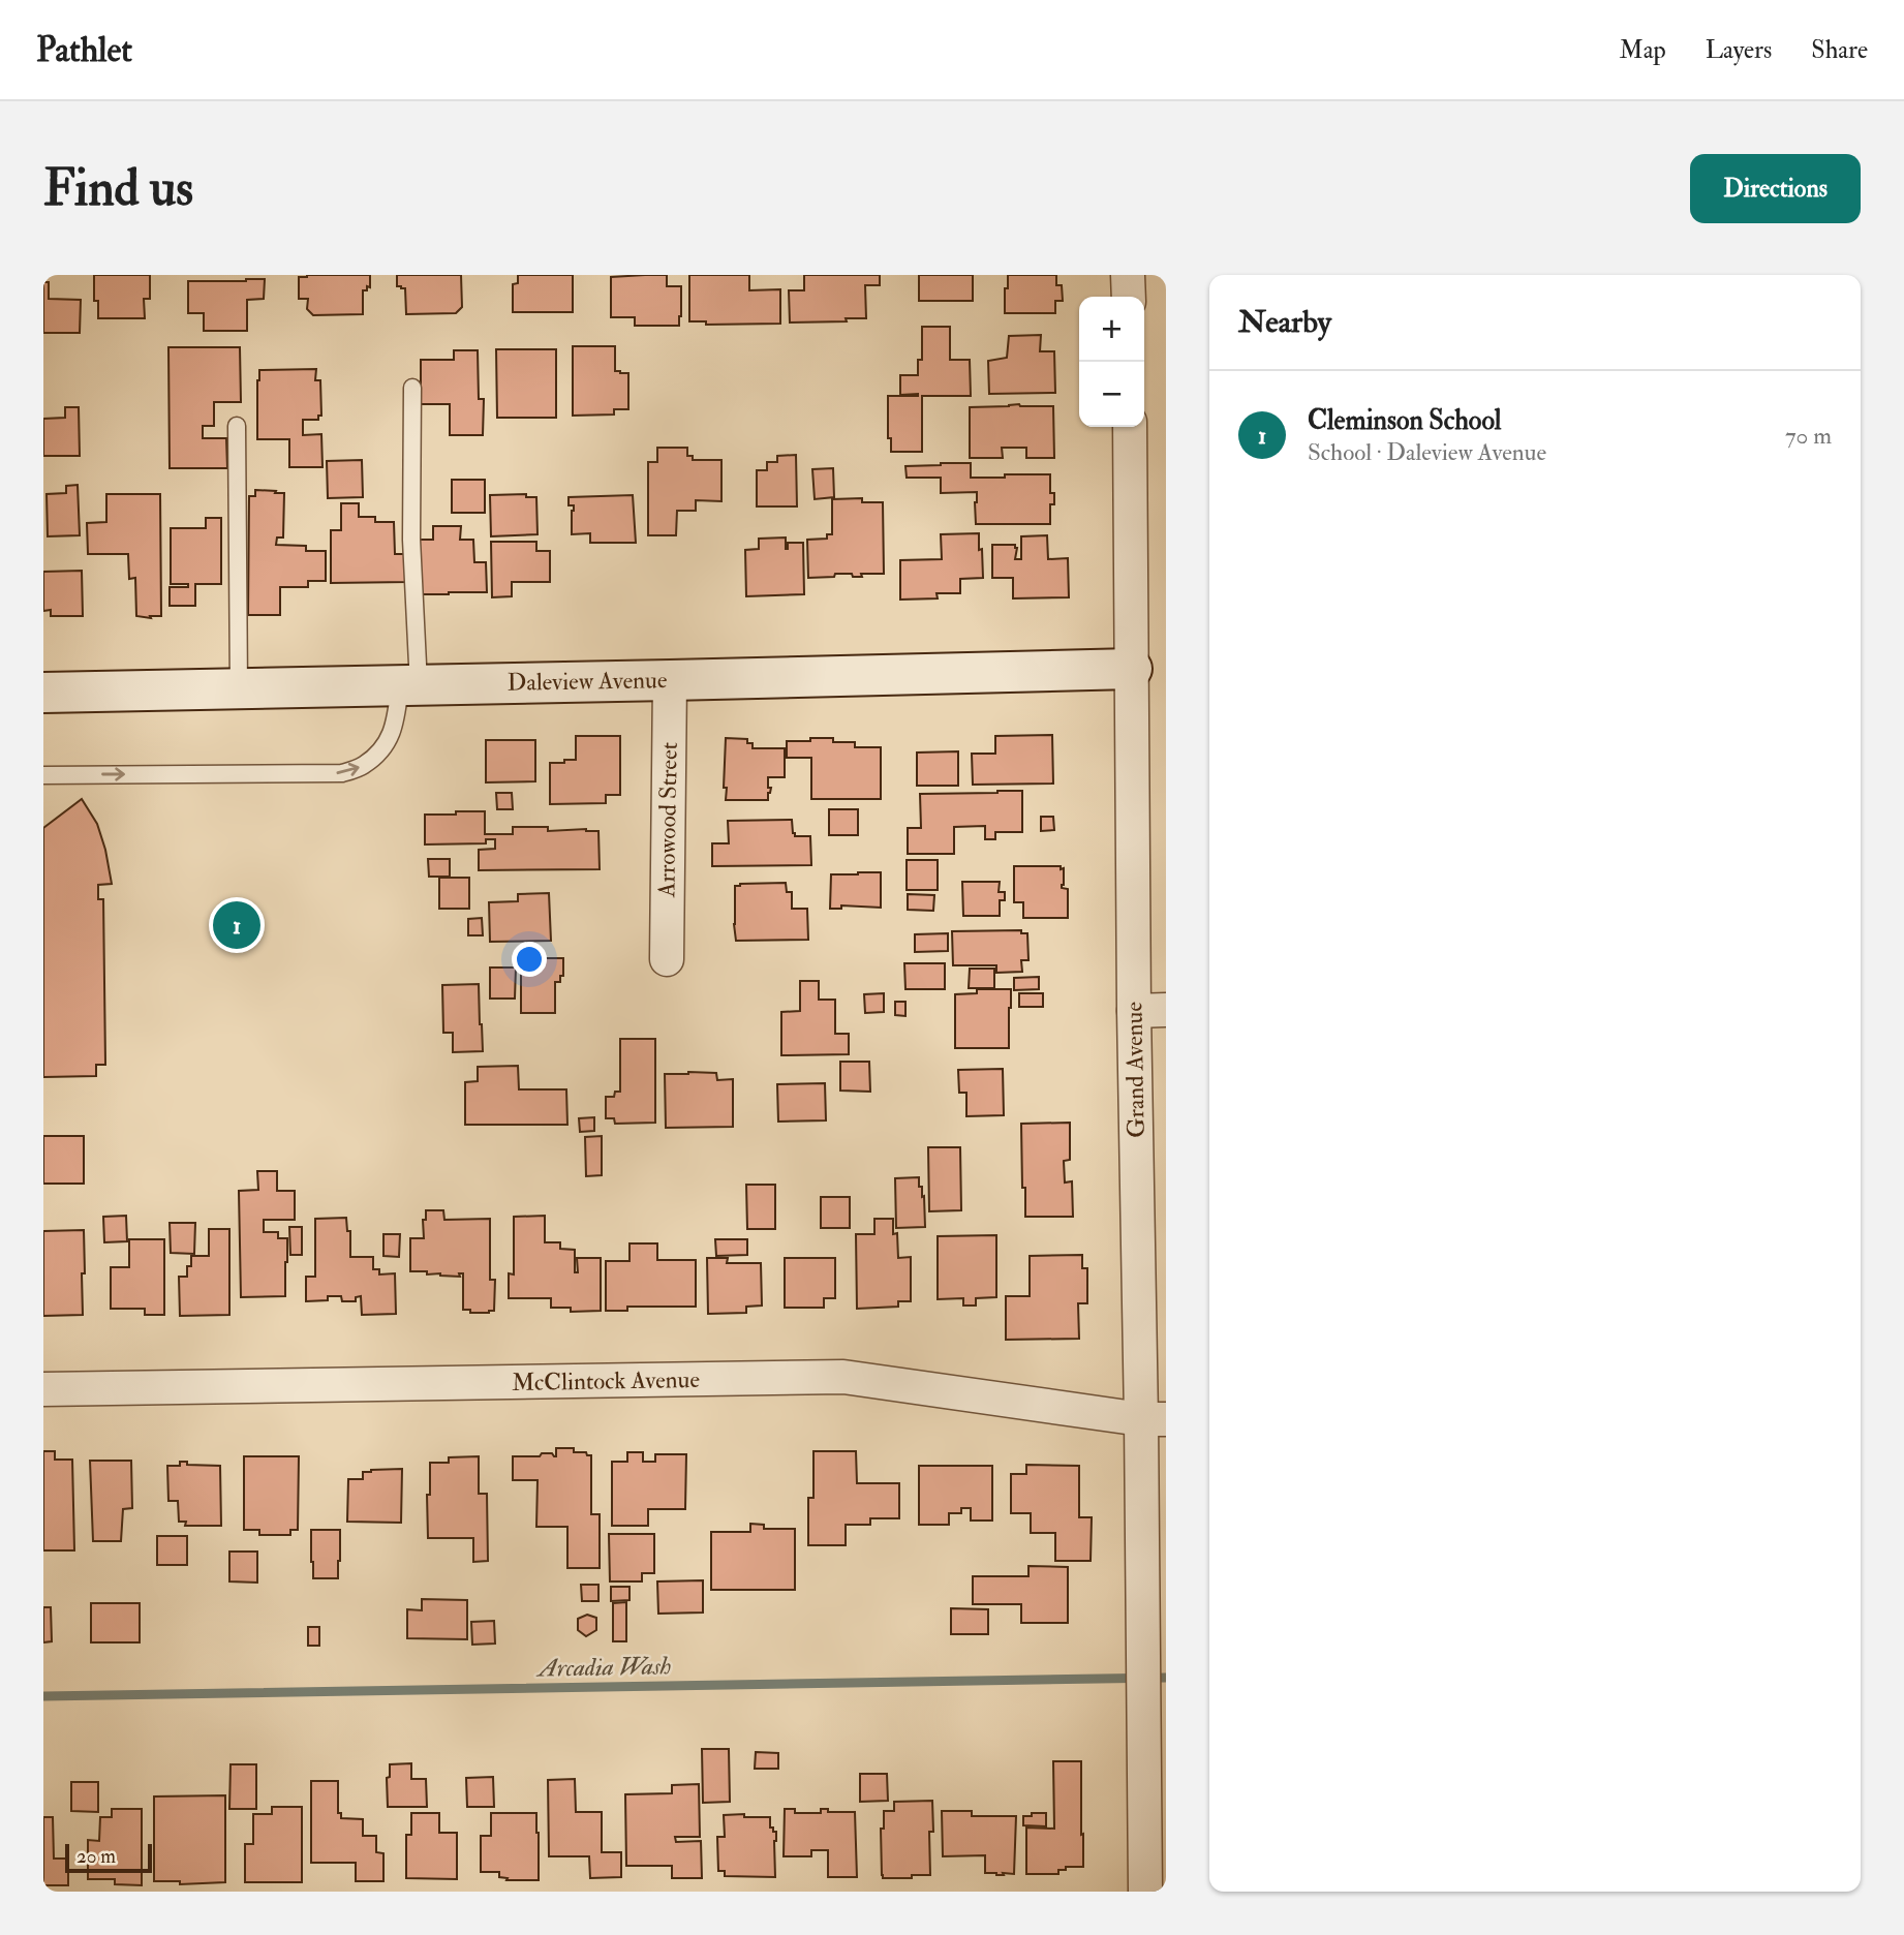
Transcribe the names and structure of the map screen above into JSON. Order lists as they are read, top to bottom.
{
  "streets": {
    "street": [
      "Daleview Avenue",
      "Arrowood Street",
      "Grand Avenue",
      "McClintock Avenue"
    ]
  },
  "crossings": [
    ["Daleview Avenue", "Arrowood Street"],
    ["Daleview Avenue", "Grand Avenue"],
    ["Grand Avenue", "McClintock Avenue"]
  ],
  "water": ["Arcadia Wash"],
  "scale_bar": "20 m",
  "page": {
    "header": "Pathlet",
    "nav": ["Map", "Layers", "Share"],
    "buttons": "Directions",
    "title": "Find us",
    "heading": "Nearby",
    "map_buttons": ["+", "−"],
    "list": [
      {
        "mark": "1",
        "name": "Cleminson School",
        "note": "School · Daleview Avenue",
        "value": "70 m"
      }
    ],
    "pins": "1",
    "scale": "20 m"
  }
}
